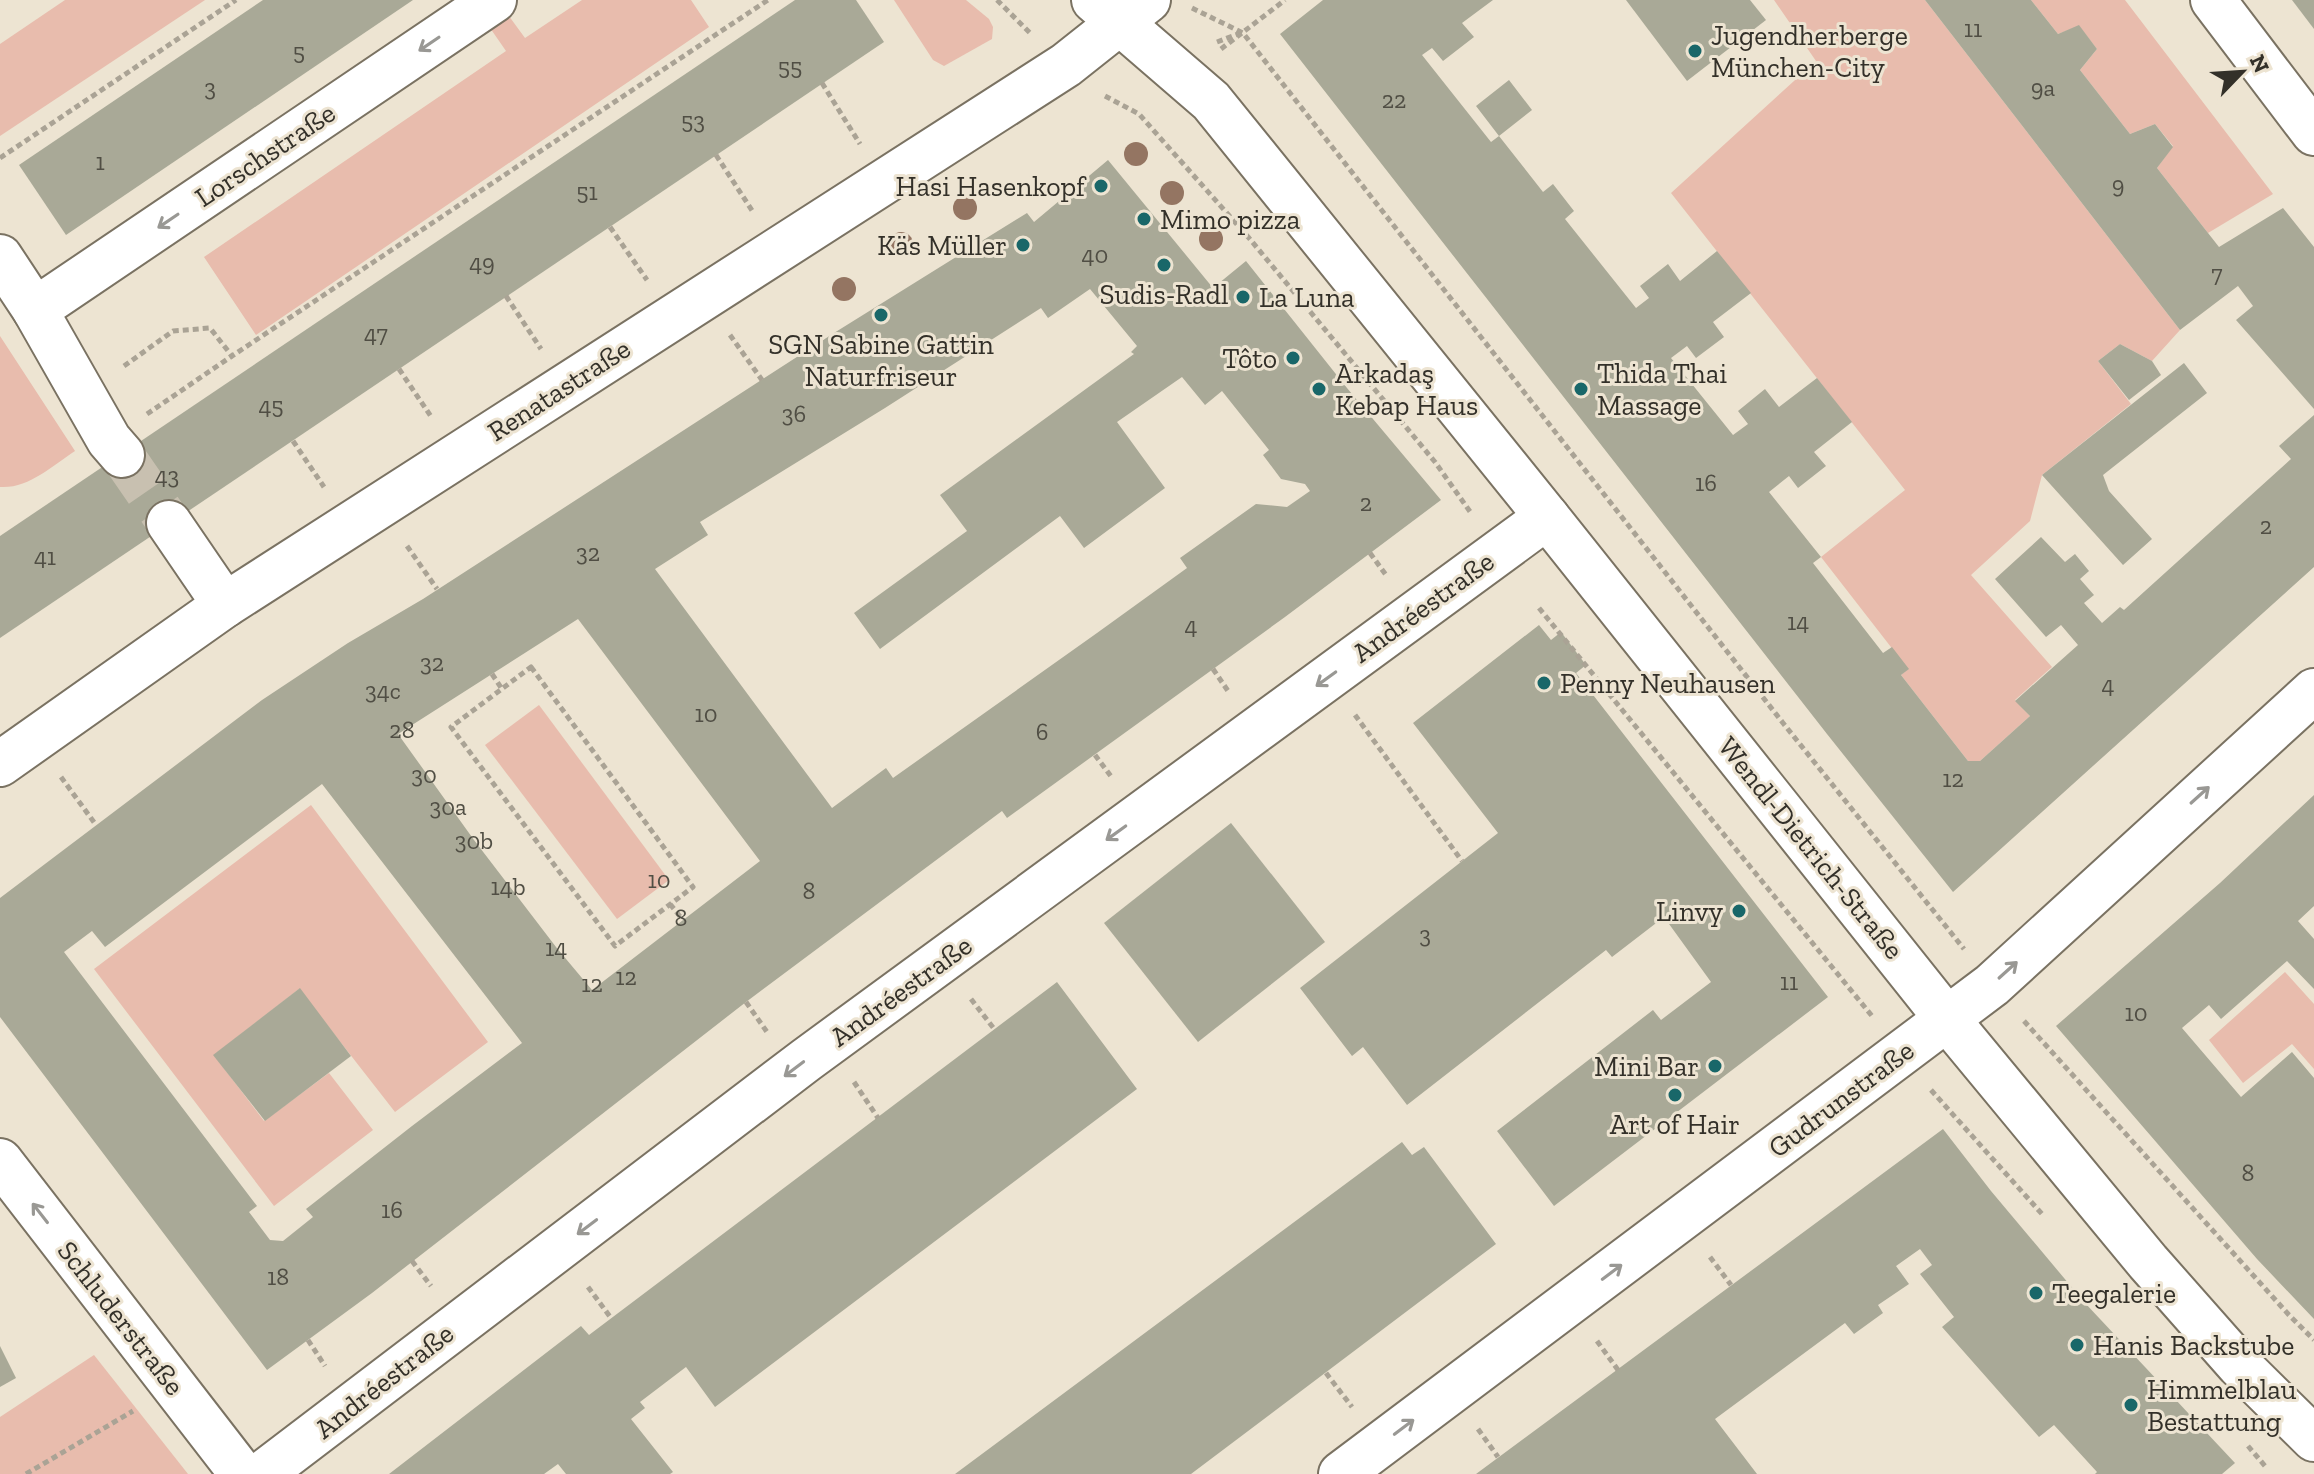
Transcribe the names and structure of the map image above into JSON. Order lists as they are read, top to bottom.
{
  "streets": {
    "street": [
      "Lorschstraße",
      "Renatastraße",
      "Andréestraße",
      "Wendl-Dietrich-Straße",
      "Gudrunstraße",
      "Schluderstraße"
    ]
  },
  "crossings": [
    ["Renatastraße", "Wendl-Dietrich-Straße"],
    ["Andréestraße", "Wendl-Dietrich-Straße"],
    ["Wendl-Dietrich-Straße", "Gudrunstraße"]
  ],
  "one_way": [
    "Lorschstraße",
    "Andréestraße",
    "Gudrunstraße",
    "Schluderstraße"
  ],
  "places": [
    "Jugendherberge München-City",
    "Hasi Hasenkopf",
    "Mimo pizza",
    "Käs Müller",
    "Sudis-Radl",
    "La Luna",
    "SGN Sabine Gattin Naturfriseur",
    "Tôto",
    "Arkadaş Kebap Haus",
    "Thida Thai Massage",
    "Penny Neuhausen",
    "Linvy",
    "Mini Bar",
    "Art of Hair",
    "Teegalerie",
    "Hanis Backstube",
    "Himmelblau Bestattung"
  ],
  "house_numbers": [
    "11",
    "5",
    "55",
    "3",
    "9a",
    "22",
    "53",
    "1",
    "9",
    "51",
    "40",
    "49",
    "7",
    "47",
    "45",
    "36",
    "43",
    "16",
    "2",
    "2",
    "32",
    "41",
    "14",
    "4",
    "32",
    "4",
    "34c",
    "10",
    "28",
    "6",
    "30",
    "12",
    "30a",
    "30b",
    "10",
    "14b",
    "8",
    "8",
    "3",
    "14",
    "12",
    "11",
    "12",
    "10",
    "8",
    "16",
    "18"
  ],
  "north": "top right"
}
